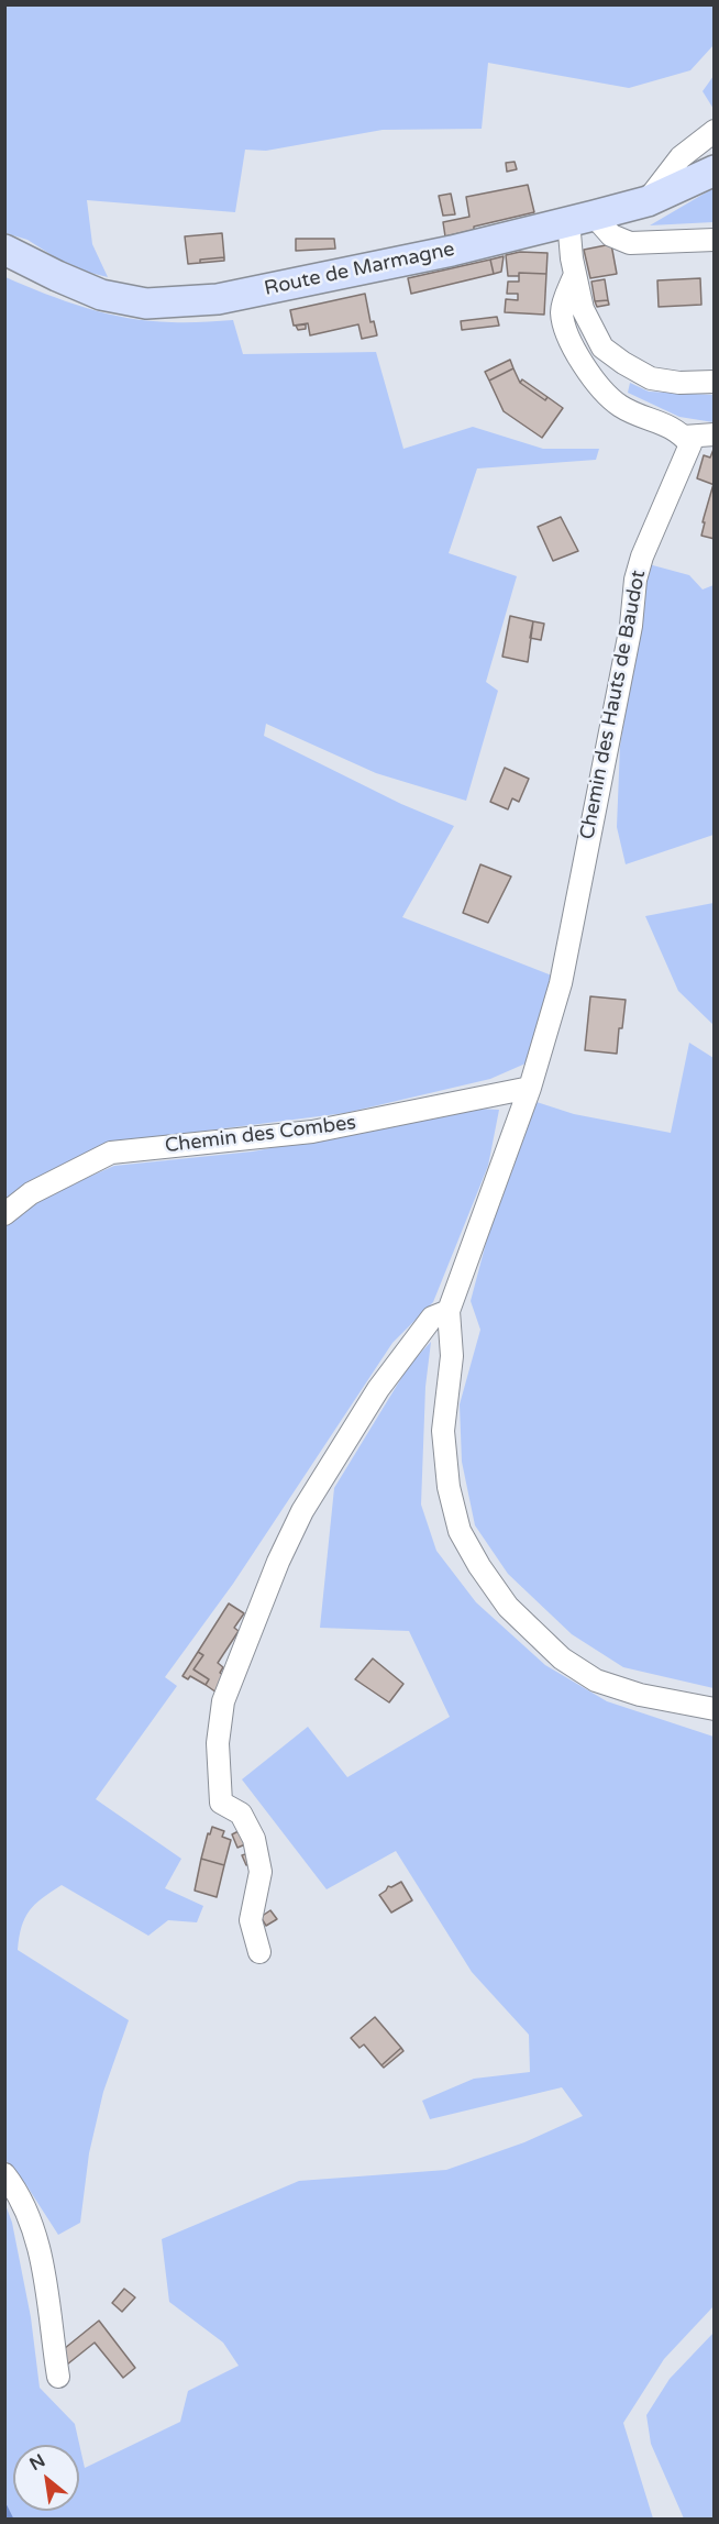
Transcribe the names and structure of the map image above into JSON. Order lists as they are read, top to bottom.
{
  "streets": {
    "street": ["Route de Marmagne", "Chemin des Hauts de Baudot", "Chemin des Combes"]
  },
  "crossings": [
    ["Chemin des Hauts de Baudot", "Chemin des Combes"]
  ],
  "north": "top left"
}
